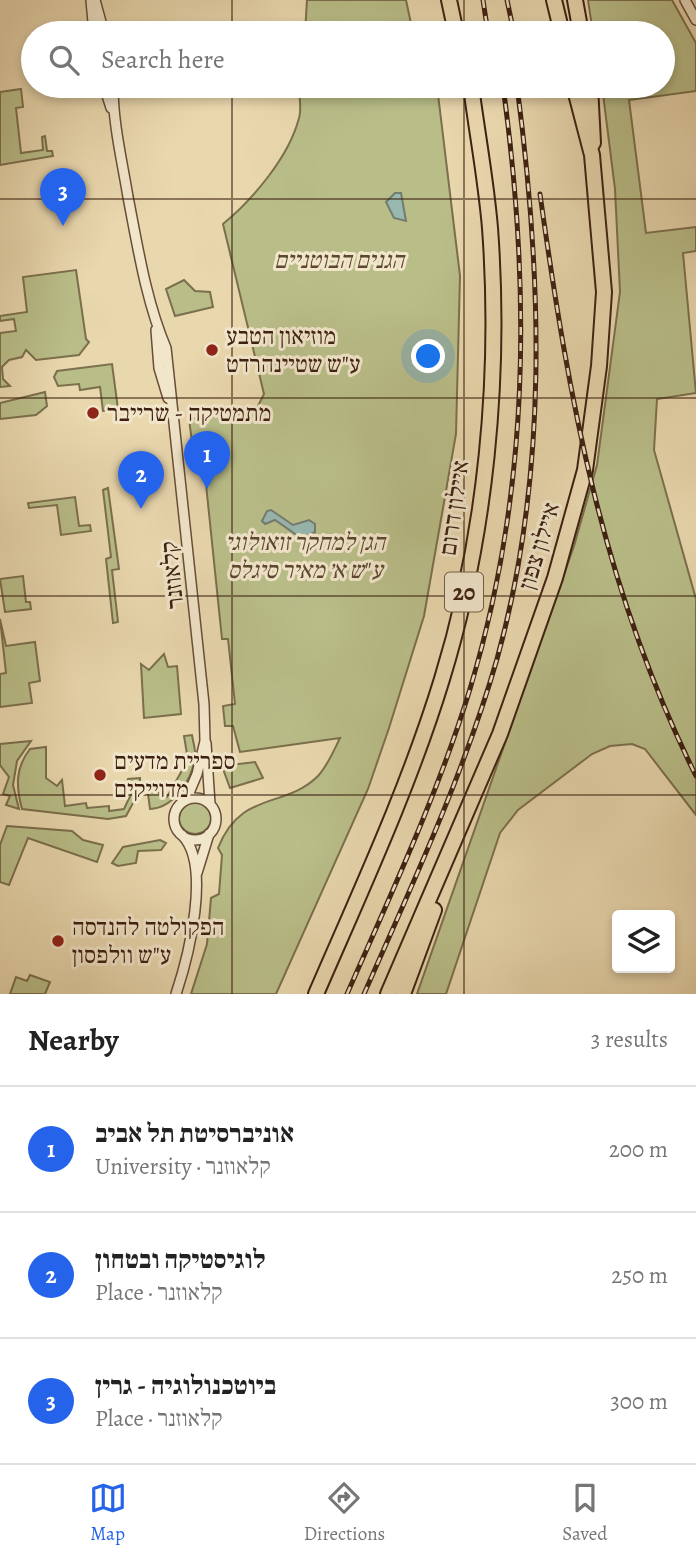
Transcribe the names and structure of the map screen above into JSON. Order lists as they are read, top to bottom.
{
  "streets": {
    "highway": ["איילון דרום", "איילון צפון", "20"],
    "street": ["קלאוזנר"]
  },
  "parks": ["הגנים הבוטניים", "הגן למחקר זואולוגי ע\"ש א׳ מאיר סיגלס"],
  "places": [
    "מוזיאון הטבע ע\"ש שטיינהרדט",
    "מתמטיקה - שרייבר",
    "ספריית מדעים מדוייקים",
    "הפקולטה להנדסה ע\"ש וולפסון"
  ],
  "page": {
    "search": "Search here",
    "pins": ["3", "1", "2"],
    "heading": ["Nearby", "3 results"],
    "list": [
      {
        "mark": "1",
        "name": "אוניברסיטת תל אביב",
        "note": "University · קלאוזנר",
        "value": "200 m"
      },
      {
        "mark": "2",
        "name": "לוגיסטיקה ובטחון",
        "note": "Place · קלאוזנר",
        "value": "250 m"
      },
      {
        "mark": "3",
        "name": "ביוטכנולוגיה - גרין",
        "note": "Place · קלאוזנר",
        "value": "300 m"
      }
    ],
    "nav": ["Map", "Directions", "Saved"]
  }
}
